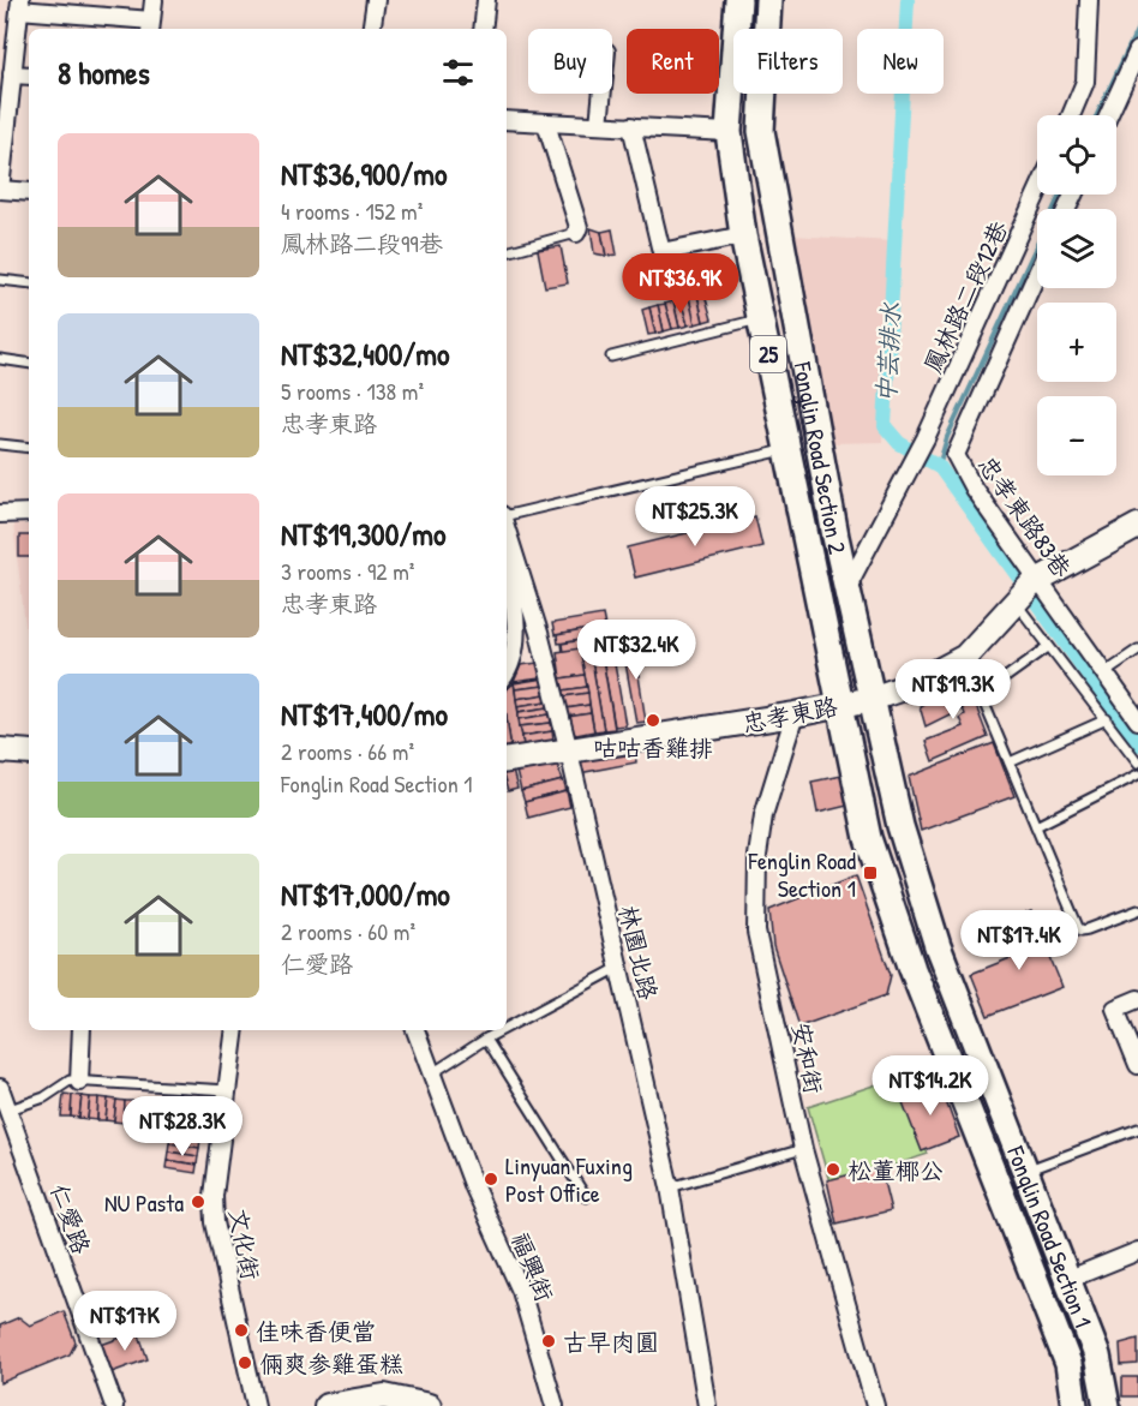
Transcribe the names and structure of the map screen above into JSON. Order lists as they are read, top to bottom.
{
  "streets": {
    "main road": ["25", "Fonglin Road Section 2", "Fonglin Road Section 1"],
    "street": [
      "鳳林路二段12巷",
      "忠孝東路83巷",
      "忠孝東路",
      "林園北路",
      "安和街",
      "仁愛路",
      "文化街",
      "福興街"
    ]
  },
  "crossings": [
    ["鳳林路二段12巷", "Fonglin Road Section 2"],
    ["Fonglin Road Section 2", "忠孝東路"],
    ["Fonglin Road Section 2", "Fonglin Road Section 1"],
    ["忠孝東路83巷", "忠孝東路"],
    ["忠孝東路", "林園北路"],
    ["忠孝東路", "安和街"],
    ["忠孝東路", "Fonglin Road Section 1"]
  ],
  "water": ["中芸排水"],
  "places": {
    "other": [
      "咕咕香雞排",
      "松董椰公",
      "Linyuan Fuxing Post Office",
      "NU Pasta",
      "佳味香便當",
      "古早肉圓",
      "倆爽参雞蛋糕"
    ],
    "transit": ["Fenglin Road Section 1"]
  },
  "page": {
    "chip": [
      "Buy",
      "Rent",
      "Filters",
      "New"
    ],
    "heading": "8 homes",
    "map_buttons": ["+", "−"],
    "list": [
      {
        "name": "NT$36,900/mo",
        "note": "4 rooms · 152 m² · 鳳林路二段99巷"
      },
      {
        "name": "NT$32,400/mo",
        "note": "5 rooms · 138 m² · 忠孝東路"
      },
      {
        "name": "NT$19,300/mo",
        "note": "3 rooms · 92 m² · 忠孝東路"
      },
      {
        "name": "NT$17,400/mo",
        "note": "2 rooms · 66 m² · Fonglin Road Section 1"
      },
      {
        "name": "NT$17,000/mo",
        "note": "2 rooms · 60 m² · 仁愛路"
      }
    ],
    "price": [
      "NT$36.9K",
      "NT$25.3K",
      "NT$32.4K",
      "NT$19.3K",
      "NT$17.4K",
      "NT$14.2K",
      "NT$28.3K",
      "NT$17K"
    ]
  }
}
